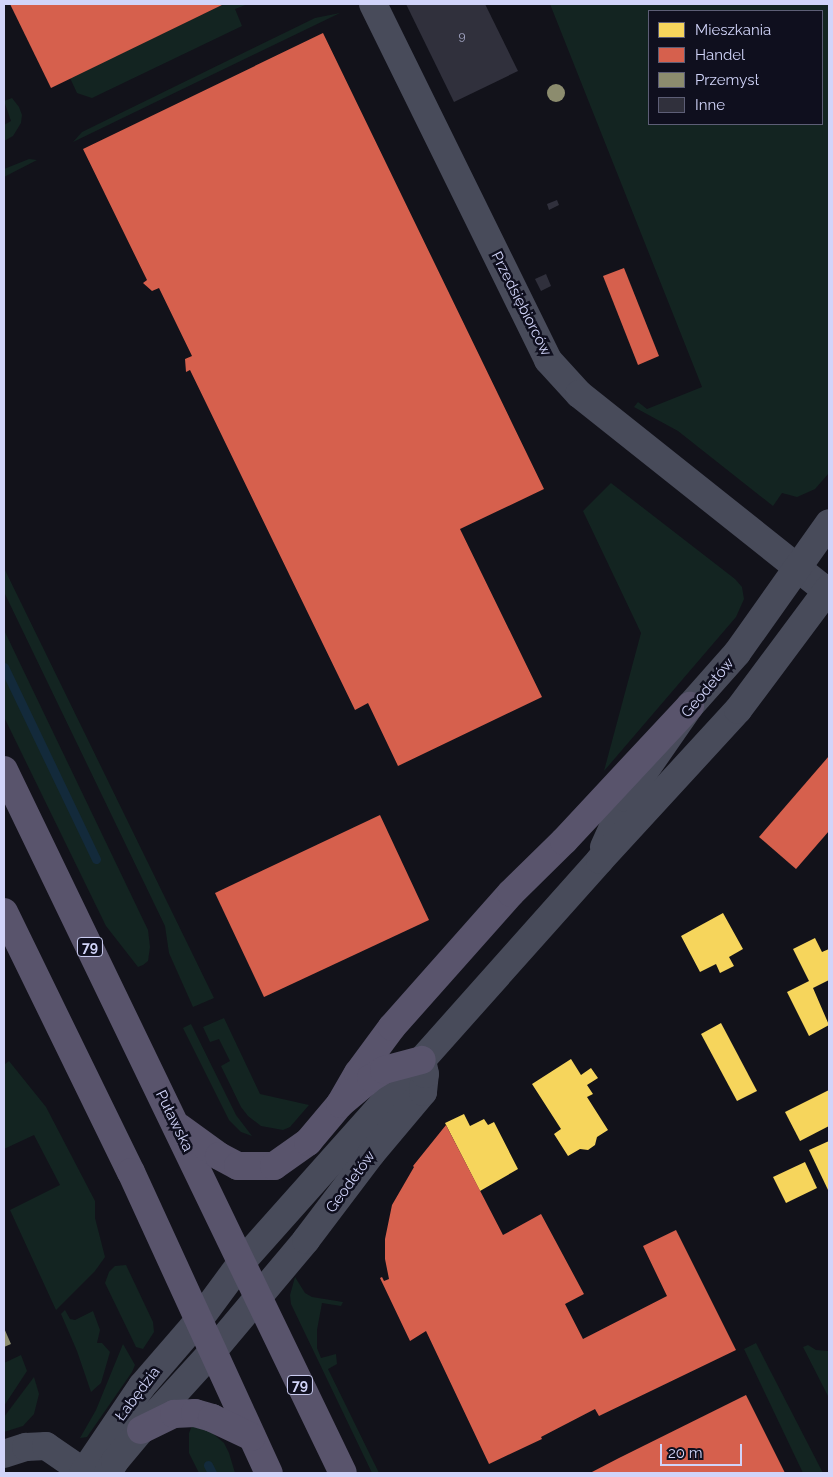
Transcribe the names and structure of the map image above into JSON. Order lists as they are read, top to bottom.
{
  "streets": {
    "main road": ["79", "Puławska"],
    "street": ["Przedsiębiorców", "Geodetów", "Łabędzia"]
  },
  "crossings": [
    ["Przedsiębiorców", "Geodetów"],
    ["Geodetów", "Puławska"],
    ["Geodetów", "Łabędzia"]
  ],
  "house_numbers": ["9"],
  "legend": [
    "Mieszkania",
    "Handel",
    "Przemysł",
    "Inne"
  ],
  "scale_bar": "20 m"
}
